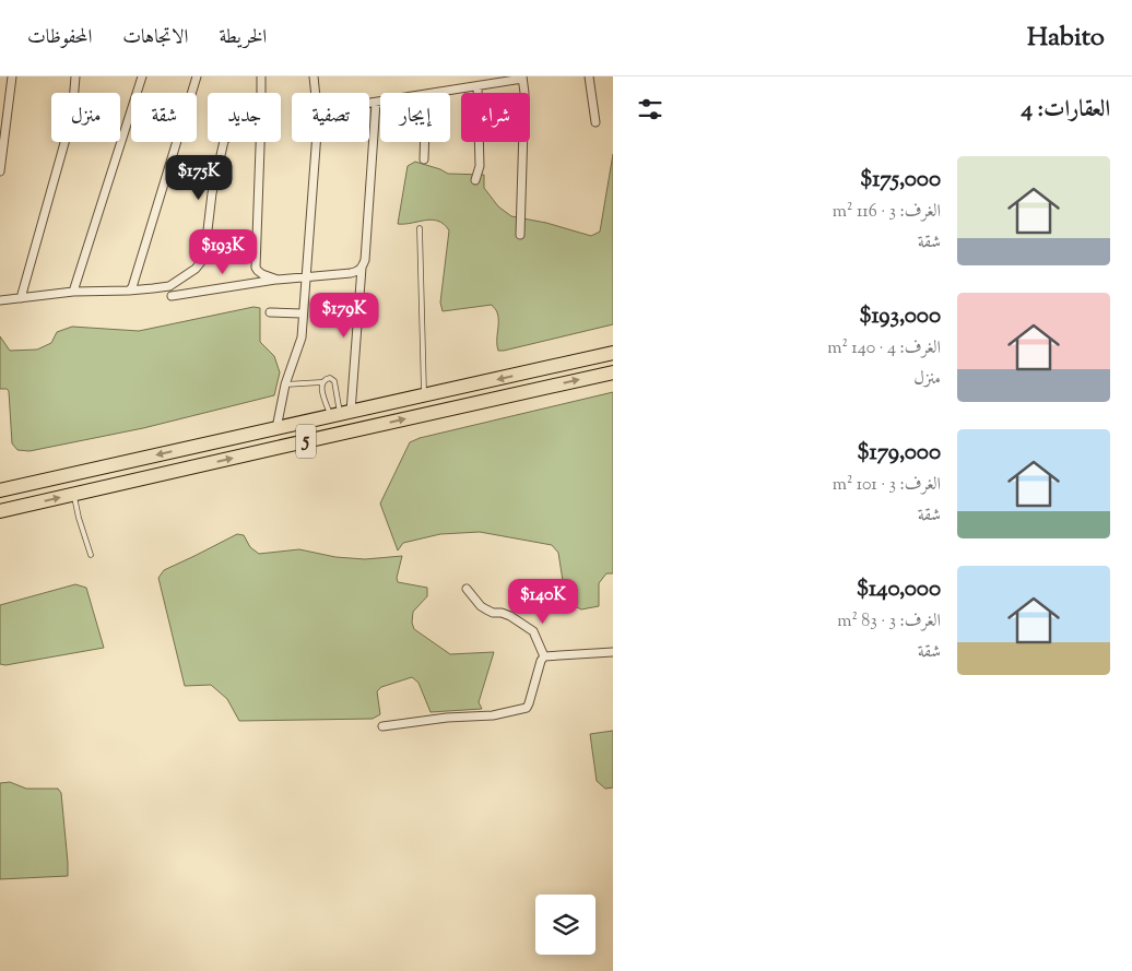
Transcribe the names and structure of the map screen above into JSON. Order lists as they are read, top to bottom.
{
  "streets": {
    "highway": ["5"]
  },
  "page": {
    "header": "Habito",
    "nav": ["الخريطة", "الاتجاهات", "المحفوظات"],
    "heading": "العقارات: 4",
    "chip": [
      "شراء",
      "إيجار",
      "تصفية",
      "جديد",
      "شقة",
      "منزل"
    ],
    "list": [
      {
        "name": "$175,000",
        "note": "الغرف: 3 · 116 m² · شقة"
      },
      {
        "name": "$193,000",
        "note": "الغرف: 4 · 140 m² · منزل"
      },
      {
        "name": "$179,000",
        "note": "الغرف: 3 · 101 m² · شقة"
      },
      {
        "name": "$140,000",
        "note": "الغرف: 3 · 83 m² · شقة"
      }
    ],
    "price": [
      "$175K",
      "$193K",
      "$179K",
      "$140K"
    ]
  }
}
